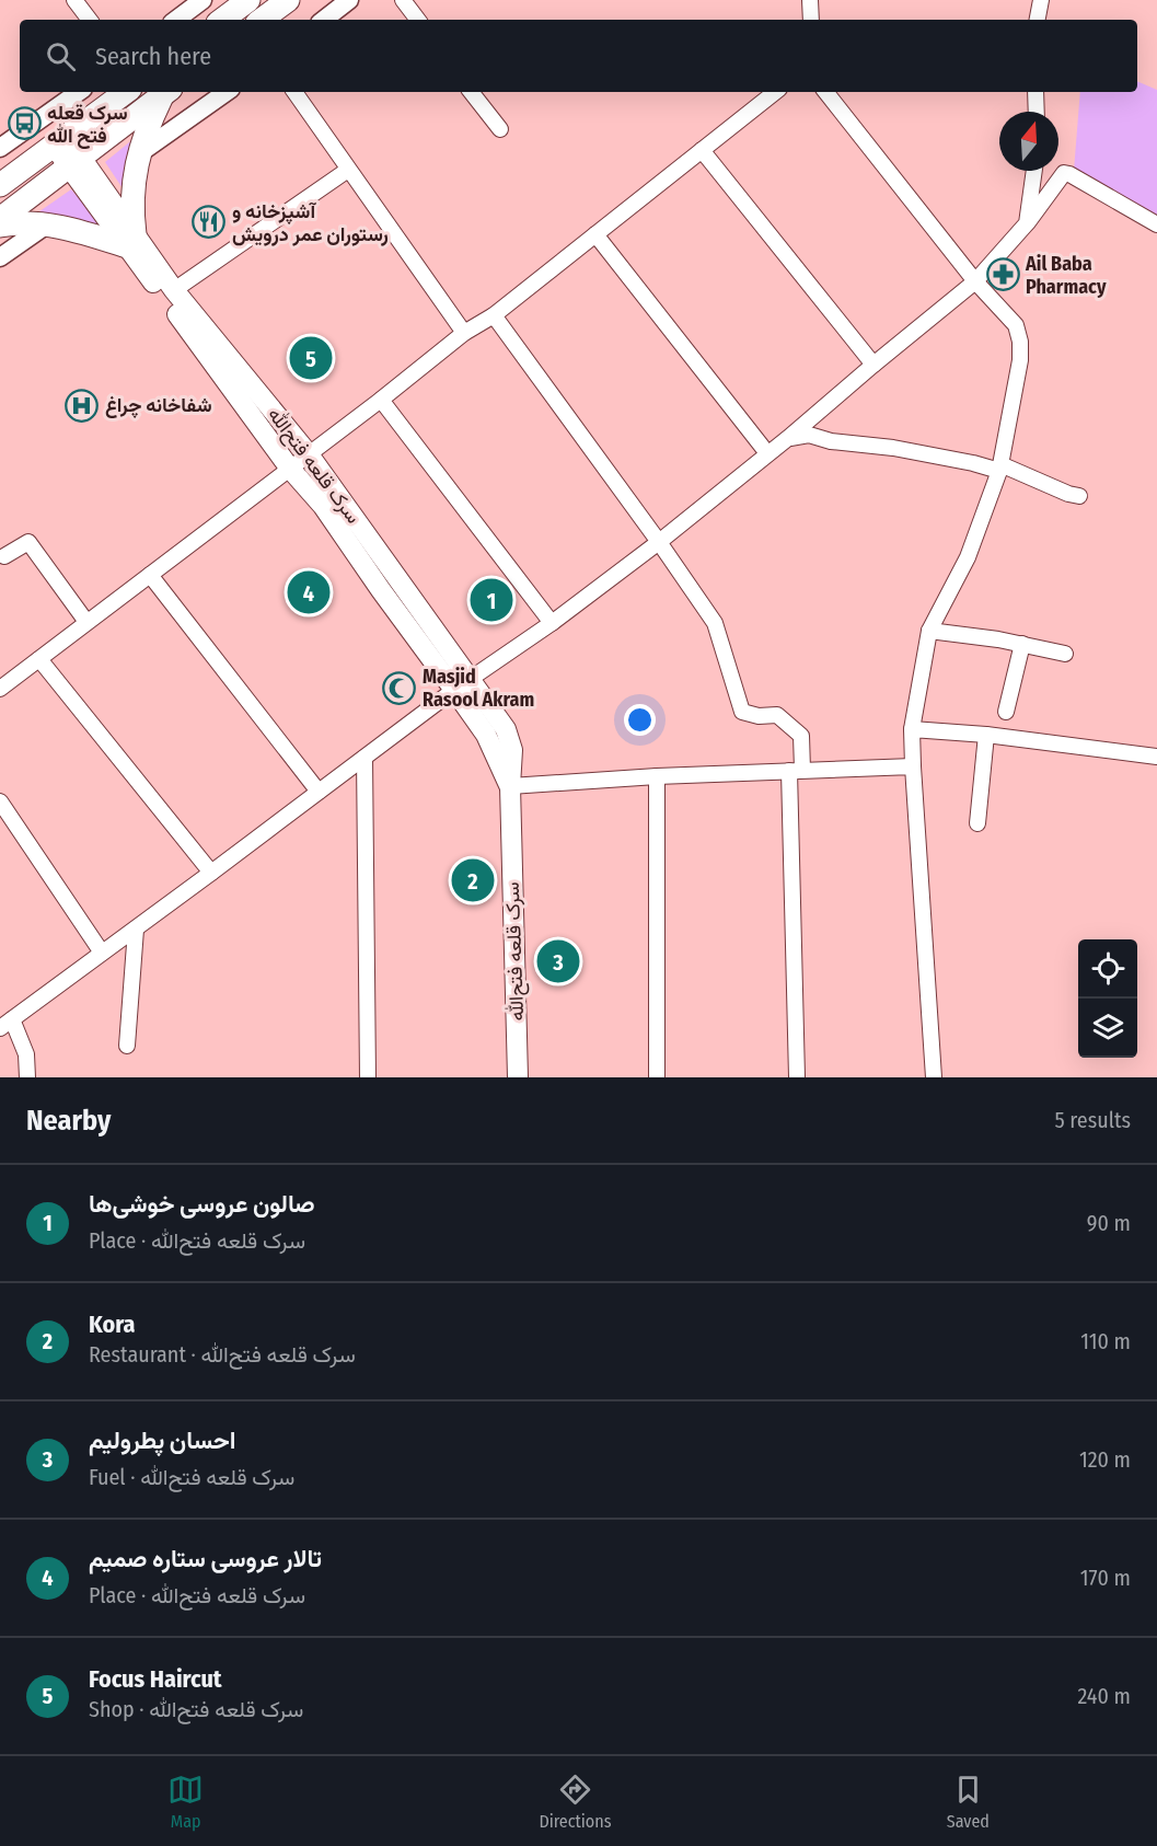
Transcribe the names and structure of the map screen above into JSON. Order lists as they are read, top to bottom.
{
  "streets": {
    "main road": ["سرک قلعه فتح‌الله"]
  },
  "places": {
    "bus stop": ["سرک قعله فتح الله"],
    "restaurant": ["آشپزخانه و رستوران عمر درویش"],
    "pharmacy": ["Ail Baba Pharmacy"],
    "hospital": ["شفاخانه چراغ"],
    "mosque": ["Masjid Rasool Akram"]
  },
  "north": "top",
  "page": {
    "search": "Search here",
    "pins": [
      "5",
      "4",
      "1",
      "2",
      "3"
    ],
    "heading": ["Nearby", "5 results"],
    "list": [
      {
        "mark": "1",
        "name": "صالون عروسی خوشی‌ها",
        "note": "Place · سرک قلعه فتح‌الله",
        "value": "90 m"
      },
      {
        "mark": "2",
        "name": "Kora",
        "note": "Restaurant · سرک قلعه فتح‌الله",
        "value": "110 m"
      },
      {
        "mark": "3",
        "name": "احسان پطرولیم",
        "note": "Fuel · سرک قلعه فتح‌الله",
        "value": "120 m"
      },
      {
        "mark": "4",
        "name": "تالار عروسی ستاره صمیم",
        "note": "Place · سرک قلعه فتح‌الله",
        "value": "170 m"
      },
      {
        "mark": "5",
        "name": "Focus Haircut",
        "note": "Shop · سرک قلعه فتح‌الله",
        "value": "240 m"
      }
    ],
    "nav": ["Map", "Directions", "Saved"]
  }
}
